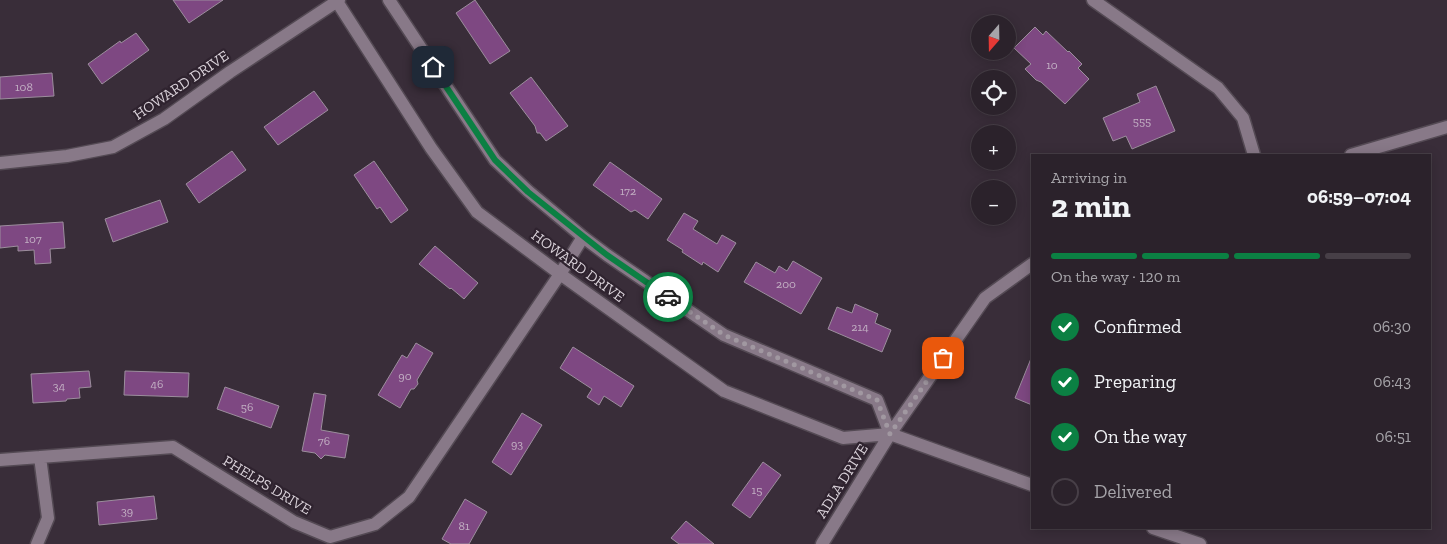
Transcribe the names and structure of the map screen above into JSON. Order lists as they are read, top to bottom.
{
  "streets": {
    "street": ["HOWARD DRIVE", "ADLA DRIVE", "PHELPS DRIVE"]
  },
  "crossings": [
    ["HOWARD DRIVE", "ADLA DRIVE"],
    ["HOWARD DRIVE", "PHELPS DRIVE"]
  ],
  "house_numbers": [
    "10",
    "108",
    "555",
    "172",
    "107",
    "200",
    "214",
    "90",
    "46",
    "34",
    "56",
    "76",
    "93",
    "15",
    "39",
    "81"
  ],
  "north": "bottom",
  "page": {
    "map_buttons": ["+", "−"],
    "heading": ["2 min", "Arriving in", "06:59–07:04"],
    "bar": "On the way · 120 m",
    "list": [
      ["Confirmed", "06:30"],
      ["Preparing", "06:43"],
      ["On the way", "06:51"],
      "Delivered"
    ]
  }
}
